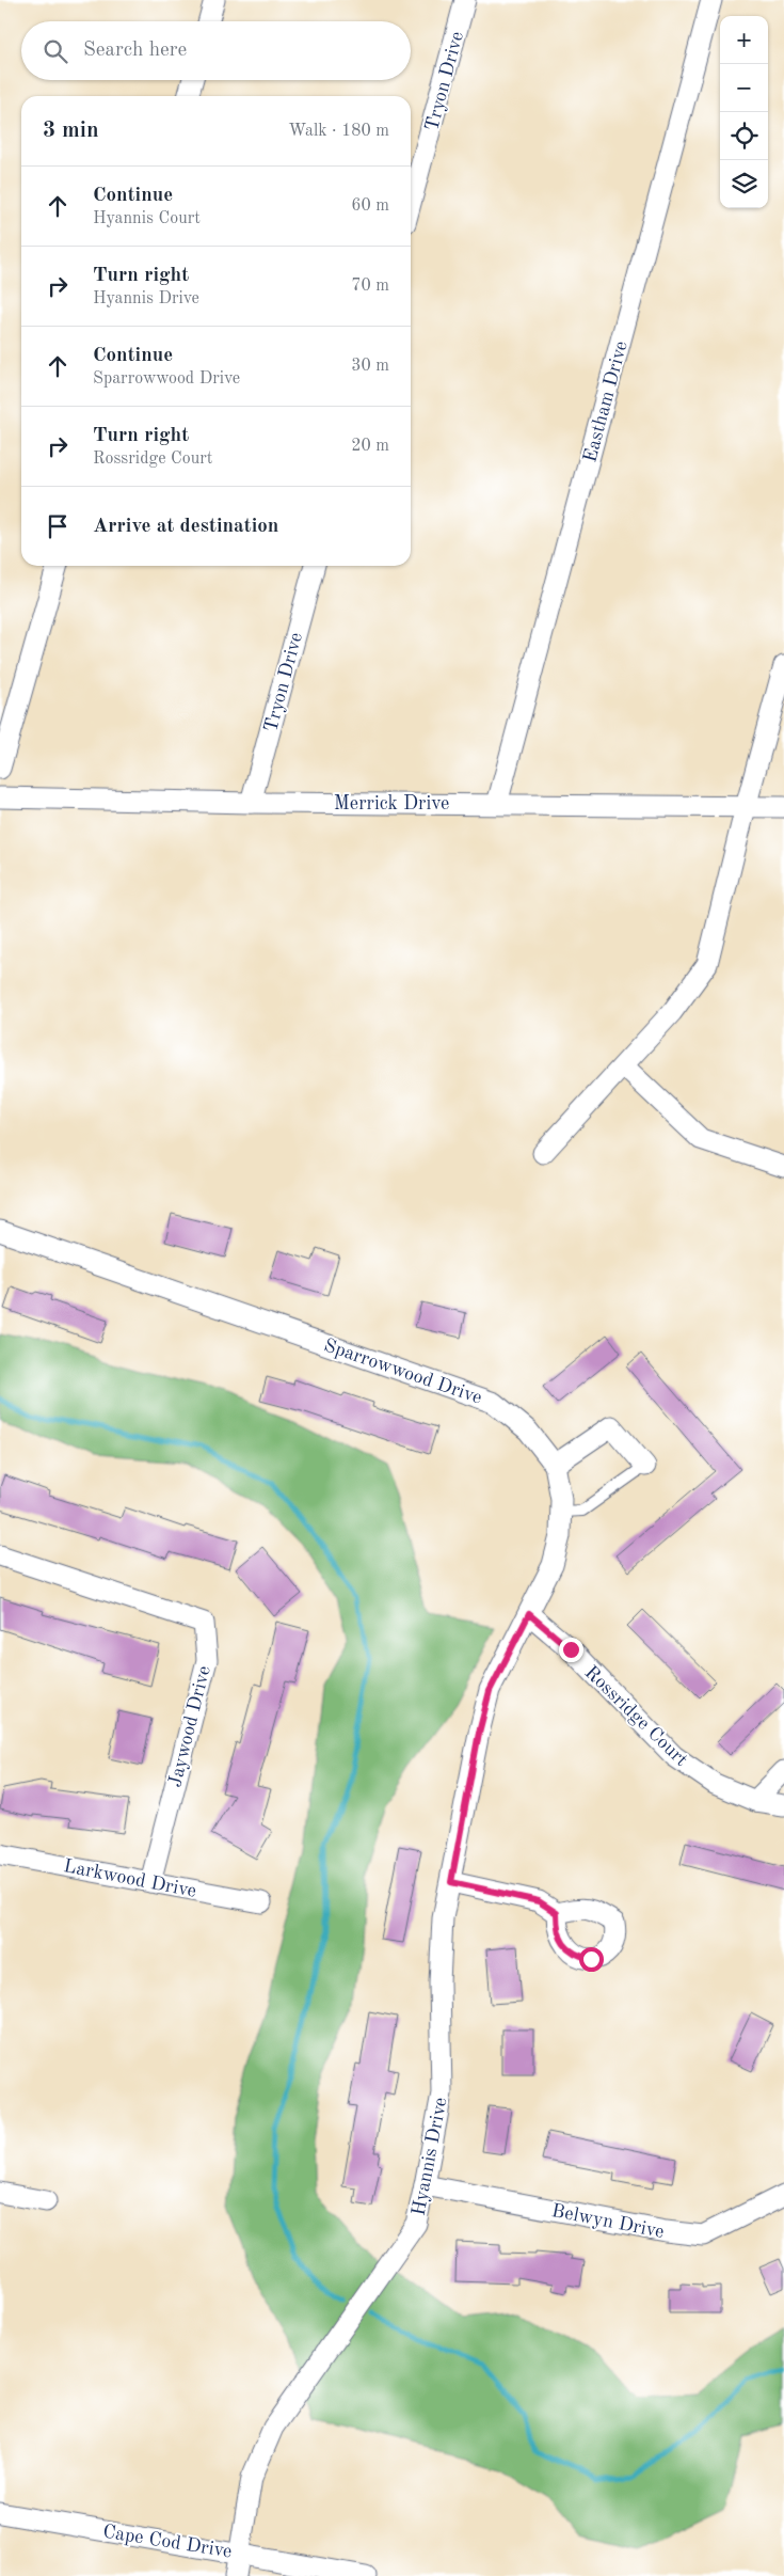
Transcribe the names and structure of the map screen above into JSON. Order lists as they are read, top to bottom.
{
  "streets": {
    "street": [
      "Tryon Drive",
      "Eastham Drive",
      "Merrick Drive",
      "Sparrowwood Drive",
      "Rossridge Court",
      "Jaywood Drive",
      "Larkwood Drive",
      "Hyannis Drive",
      "Belwyn Drive",
      "Cape Cod Drive"
    ]
  },
  "crossings": [
    ["Tryon Drive", "Merrick Drive"],
    ["Eastham Drive", "Merrick Drive"],
    ["Sparrowwood Drive", "Rossridge Court"],
    ["Sparrowwood Drive", "Hyannis Drive"],
    ["Jaywood Drive", "Larkwood Drive"],
    ["Hyannis Drive", "Belwyn Drive"],
    ["Hyannis Drive", "Cape Cod Drive"]
  ],
  "page": {
    "map_buttons": ["+", "−"],
    "search": "Search here",
    "heading": ["3 min", "Walk · 180 m"],
    "list": [
      ["Continue", "Hyannis Court", "60 m"],
      ["Turn right", "Hyannis Drive", "70 m"],
      ["Continue", "Sparrowwood Drive", "30 m"],
      ["Turn right", "Rossridge Court", "20 m"],
      "Arrive at destination"
    ]
  }
}
